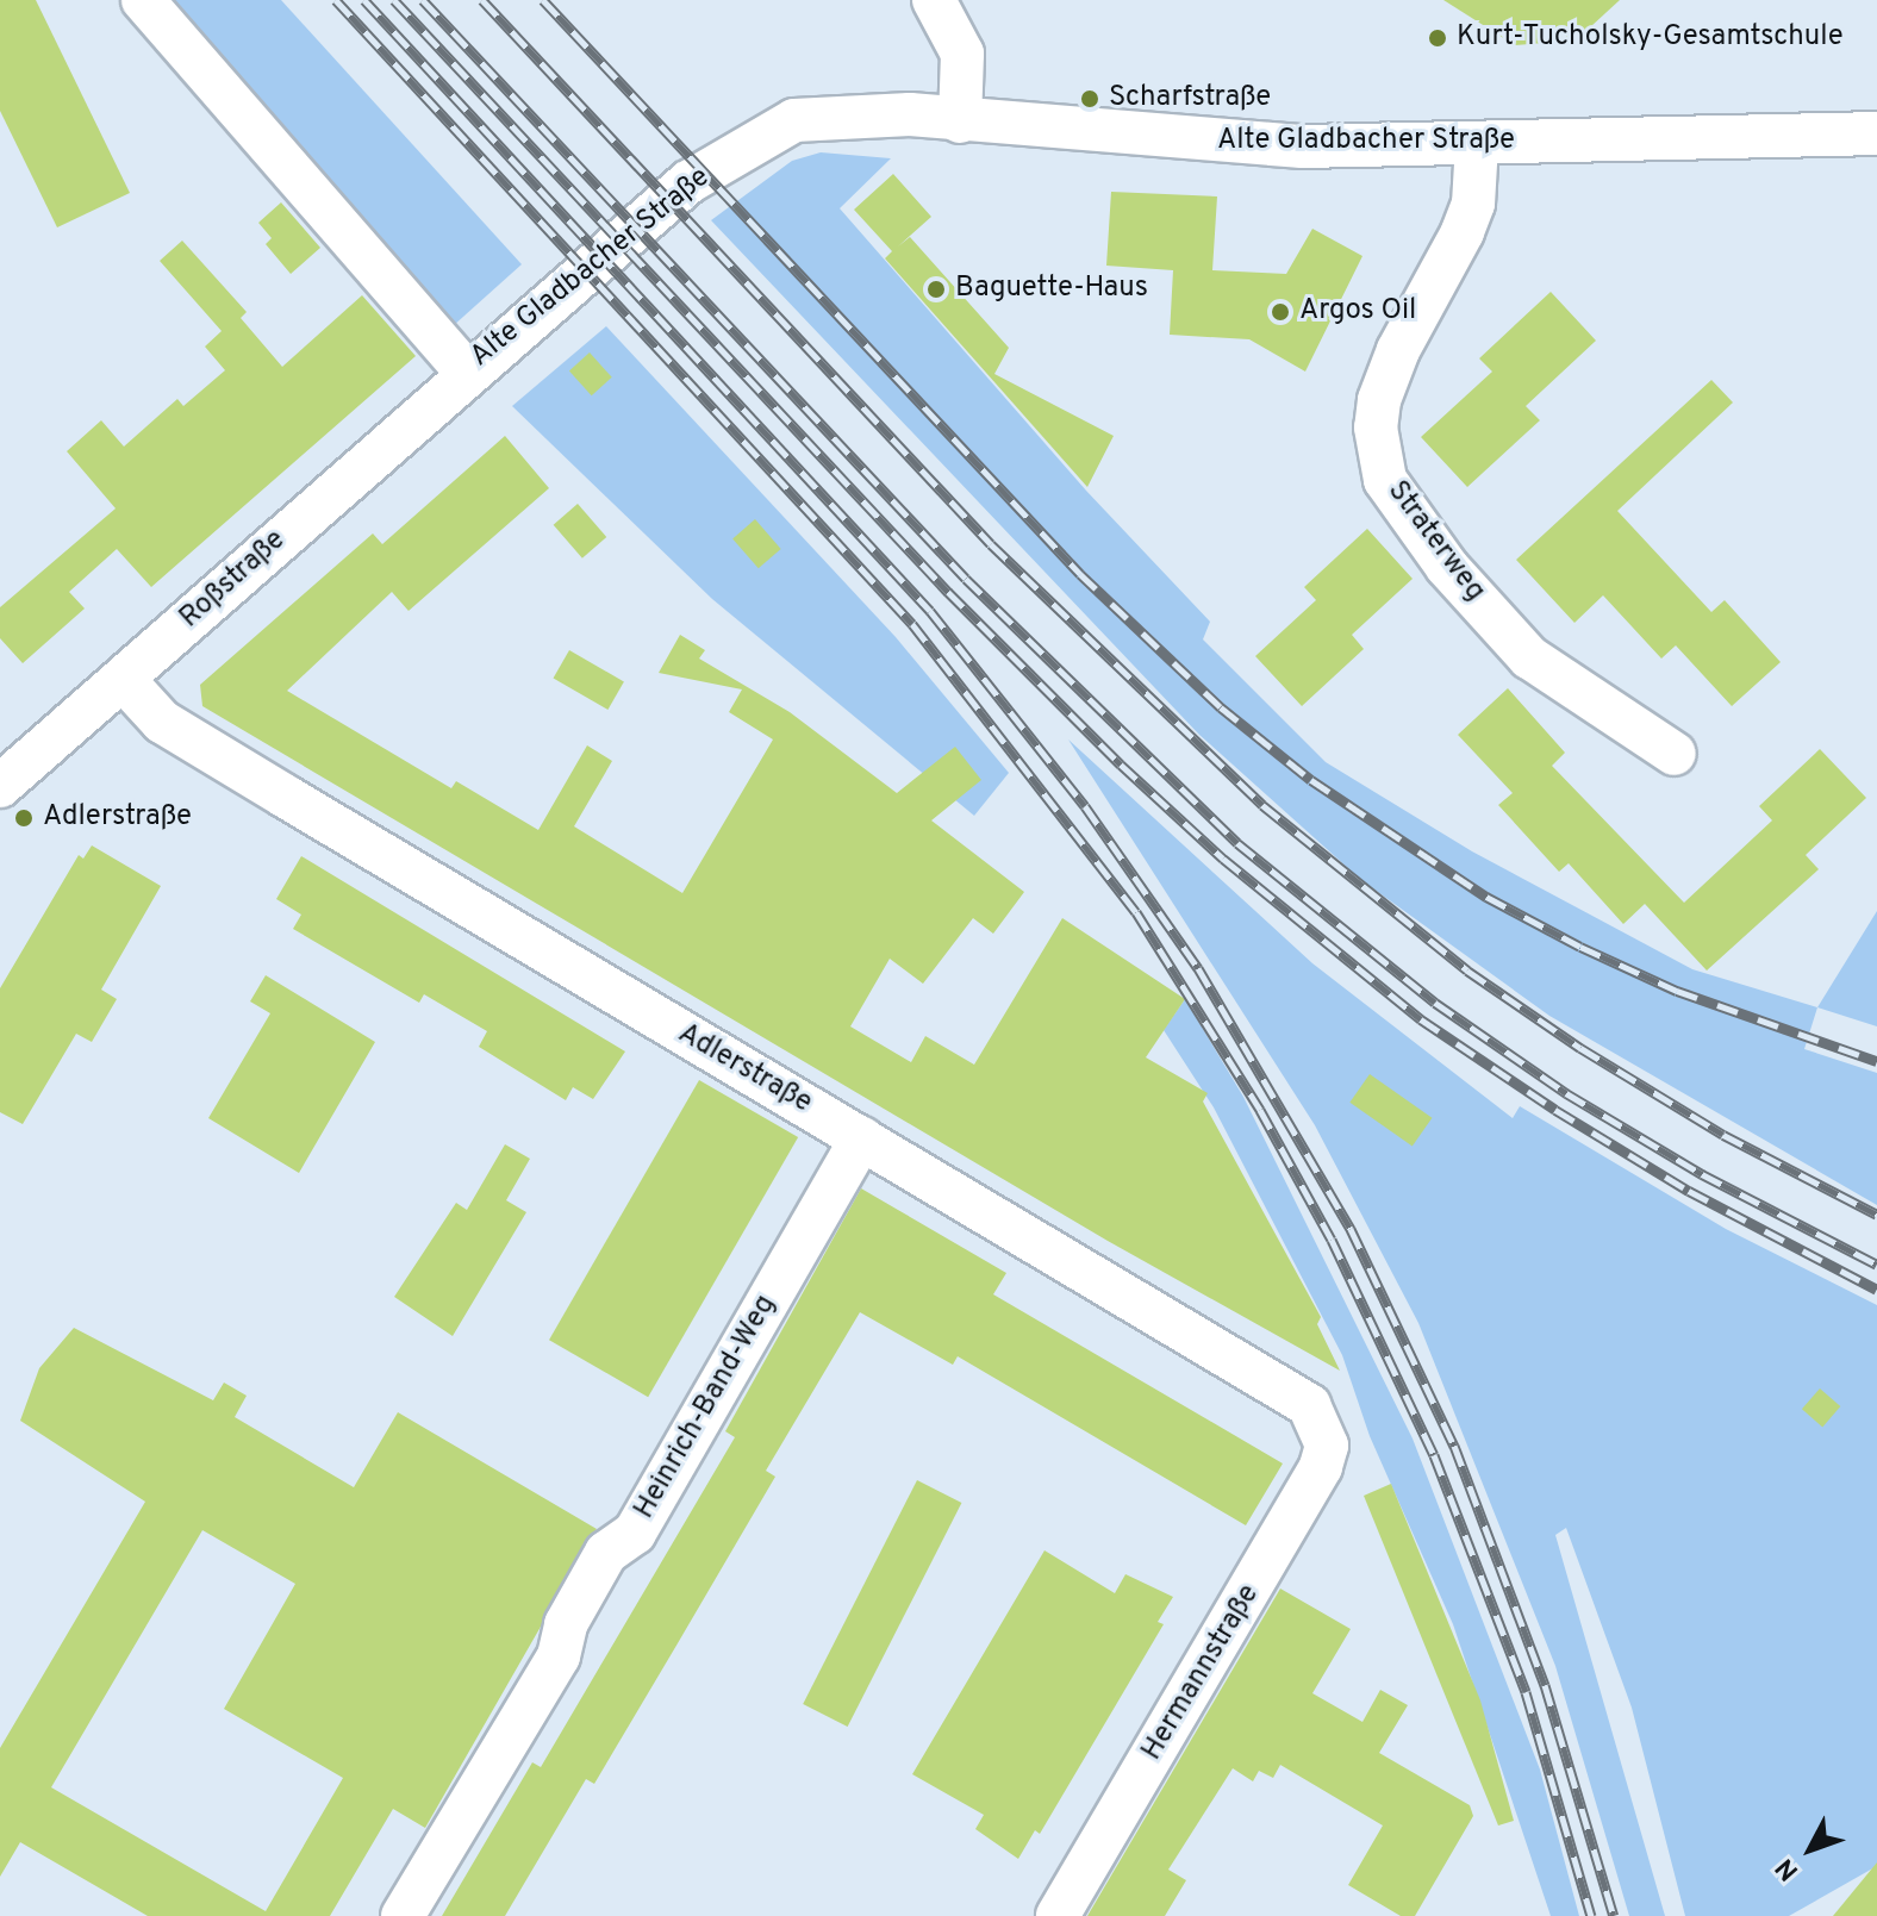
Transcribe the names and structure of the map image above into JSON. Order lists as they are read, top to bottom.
{
  "streets": {
    "street": [
      "Alte Gladbacher Straße",
      "Straterweg",
      "Roßstraße",
      "Adlerstraße",
      "Heinrich-Band-Weg",
      "Hermannstraße"
    ]
  },
  "crossings": [
    ["Alte Gladbacher Straße", "Straterweg"],
    ["Alte Gladbacher Straße", "Roßstraße"],
    ["Roßstraße", "Adlerstraße"],
    ["Adlerstraße", "Heinrich-Band-Weg"],
    ["Adlerstraße", "Hermannstraße"]
  ],
  "places": [
    "Kurt-Tucholsky-Gesamtschule",
    "Scharfstraße",
    "Baguette-Haus",
    "Argos Oil",
    "Adlerstraße"
  ],
  "north": "bottom left"
}
